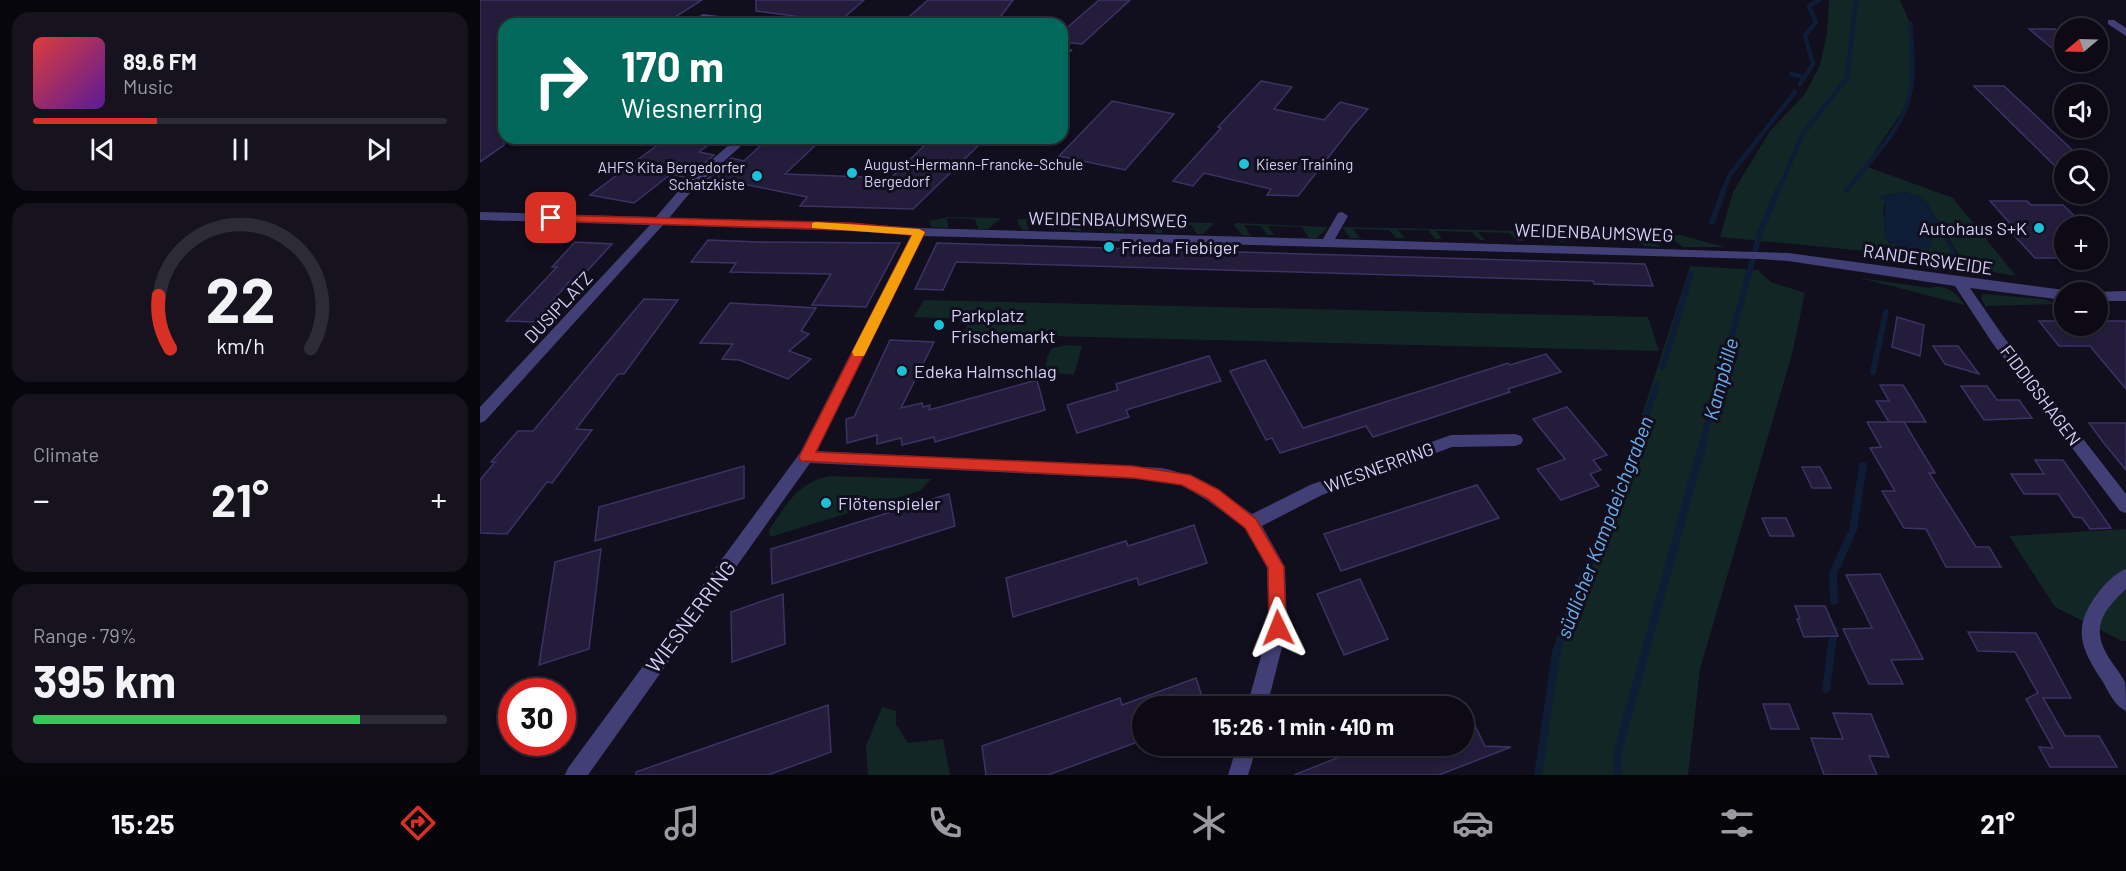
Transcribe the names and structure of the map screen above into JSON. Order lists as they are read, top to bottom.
{
  "streets": {
    "street": [
      "WEIDENBAUMSWEG",
      "RANDERSWEIDE",
      "DUSIPLATZ",
      "FIDDIGSHAGEN",
      "WIESNERRING"
    ]
  },
  "crossings": [
    ["WEIDENBAUMSWEG", "RANDERSWEIDE"],
    ["WEIDENBAUMSWEG", "DUSIPLATZ"],
    ["WEIDENBAUMSWEG", "WIESNERRING"],
    ["RANDERSWEIDE", "FIDDIGSHAGEN"]
  ],
  "water": ["Kampbille", "südlicher Kampdeichgraben"],
  "places": [
    "Kieser Training",
    "August-Hermann-Francke-Schule Bergedorf",
    "AHFS Kita Bergedorfer Schatzkiste",
    "Autohaus S+K",
    "Frieda Fiebiger",
    "Parkplatz Frischemarkt",
    "Edeka Halmschlag",
    "Flötenspieler"
  ],
  "north": "left",
  "page": {
    "map_buttons": ["+", "−"],
    "turn": ["170 m", "Wiesnerring"],
    "song": ["89.6 FM", "Music"],
    "tile": [
      "Climate",
      ["Range · 79%", "395 km"]
    ],
    "heat": ["−", "21°", "+"],
    "limit": "30",
    "trip": "15:26 · 1 min · 410 m",
    "tabs": ["15:25", "21°"],
    "gauge": ["22", "km/h"]
  }
}
